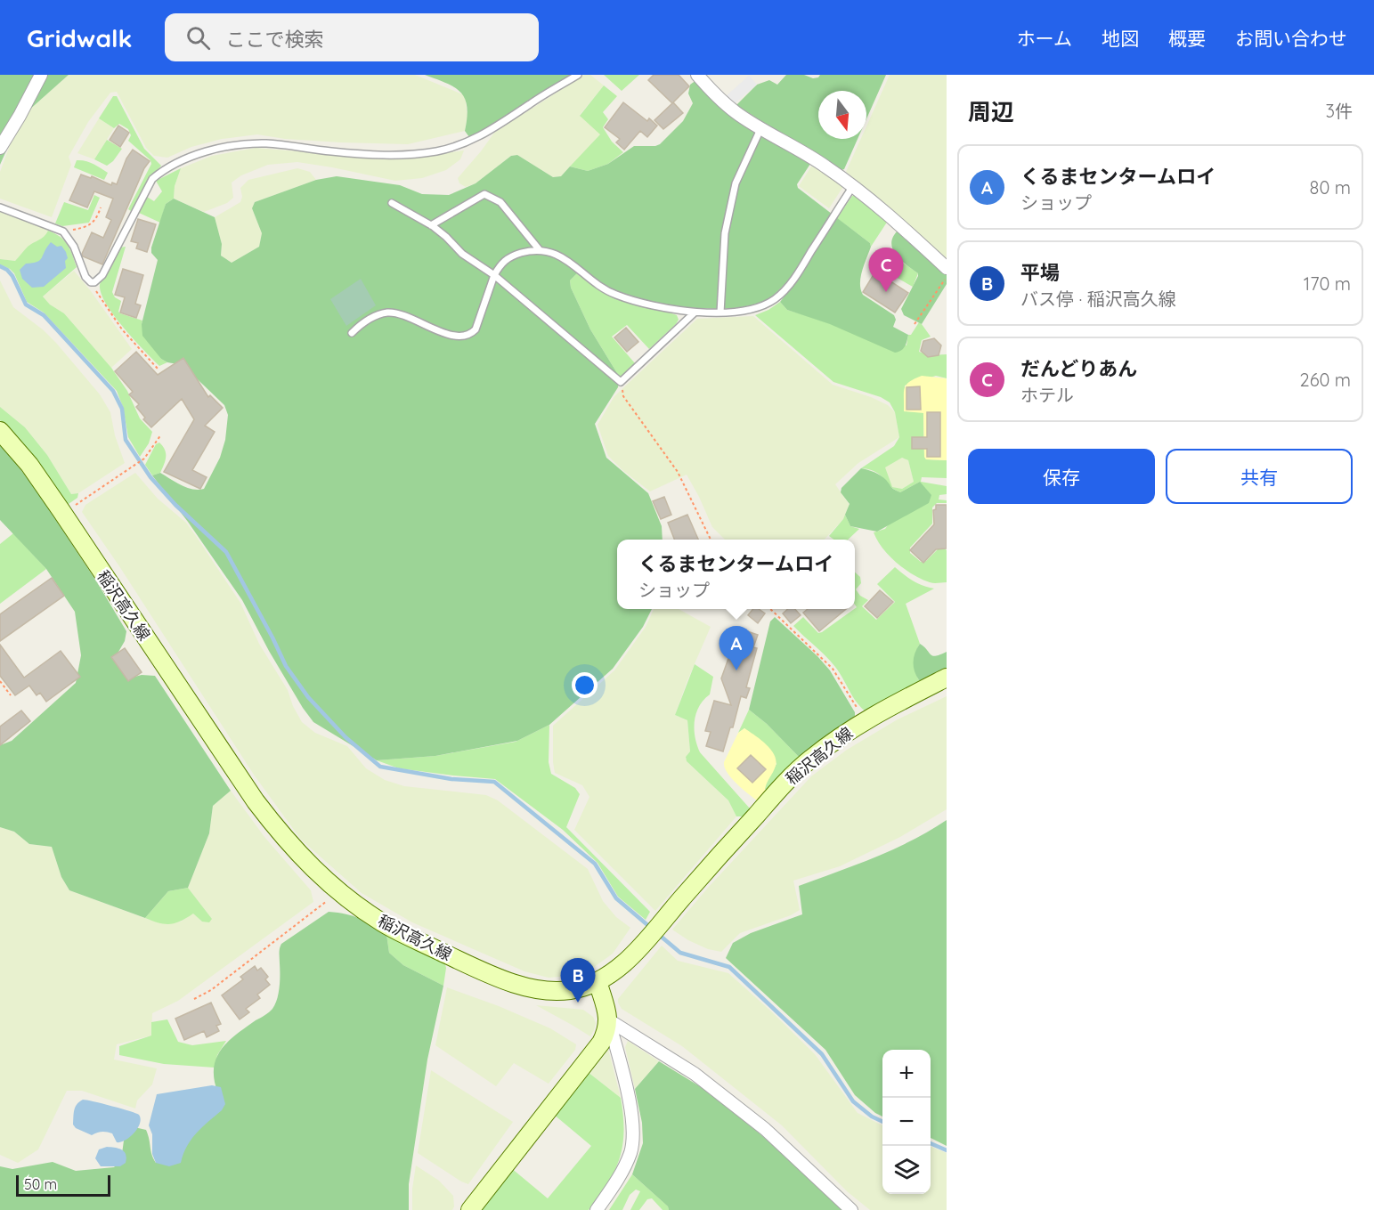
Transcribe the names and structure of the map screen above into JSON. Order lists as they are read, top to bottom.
{
  "streets": {
    "main road": ["稲沢高久線"]
  },
  "scale_bar": "50 m",
  "north": "bottom",
  "page": {
    "header": "Gridwalk",
    "search": "ここで検索",
    "nav": [
      "ホーム",
      "地図",
      "概要",
      "お問い合わせ"
    ],
    "heading": ["周辺", "3件"],
    "list": [
      {
        "mark": "A",
        "name": "くるまセンタームロイ",
        "note": "ショップ",
        "value": "80 m"
      },
      {
        "mark": "B",
        "name": "平場",
        "note": "バス停 · 稲沢高久線",
        "value": "170 m"
      },
      {
        "mark": "C",
        "name": "だんどりあん",
        "note": "ホテル",
        "value": "260 m"
      }
    ],
    "pins": ["C", "A", "B"],
    "buttons": ["保存", "共有"],
    "popup": ["くるまセンタームロイ", "ショップ"],
    "map_buttons": ["+", "−"],
    "scale": "50 m"
  }
}
